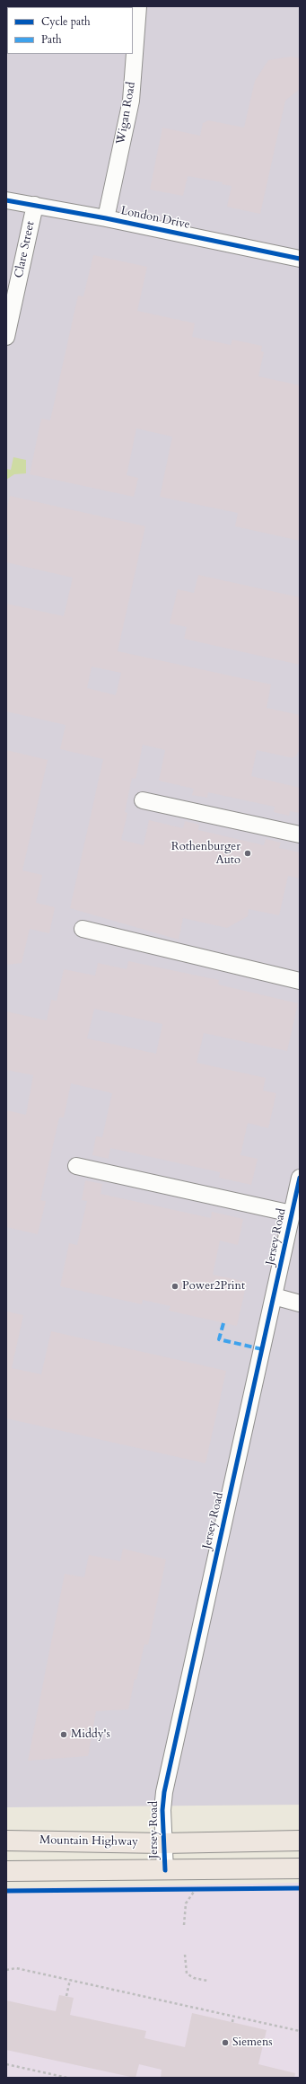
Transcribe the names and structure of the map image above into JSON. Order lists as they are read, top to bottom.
{
  "streets": {
    "main road": ["Mountain Highway"],
    "street": [
      "Wigan Road",
      "London Drive",
      "Clare Street",
      "Jersey Road"
    ]
  },
  "crossings": [
    ["Wigan Road", "London Drive"],
    ["London Drive", "Clare Street"],
    ["Jersey Road", "Mountain Highway"]
  ],
  "places": [
    "Rothenburger Auto",
    "Power2Print",
    "Middy's",
    "Siemens"
  ],
  "legend": ["Cycle path", "Path"]
}
